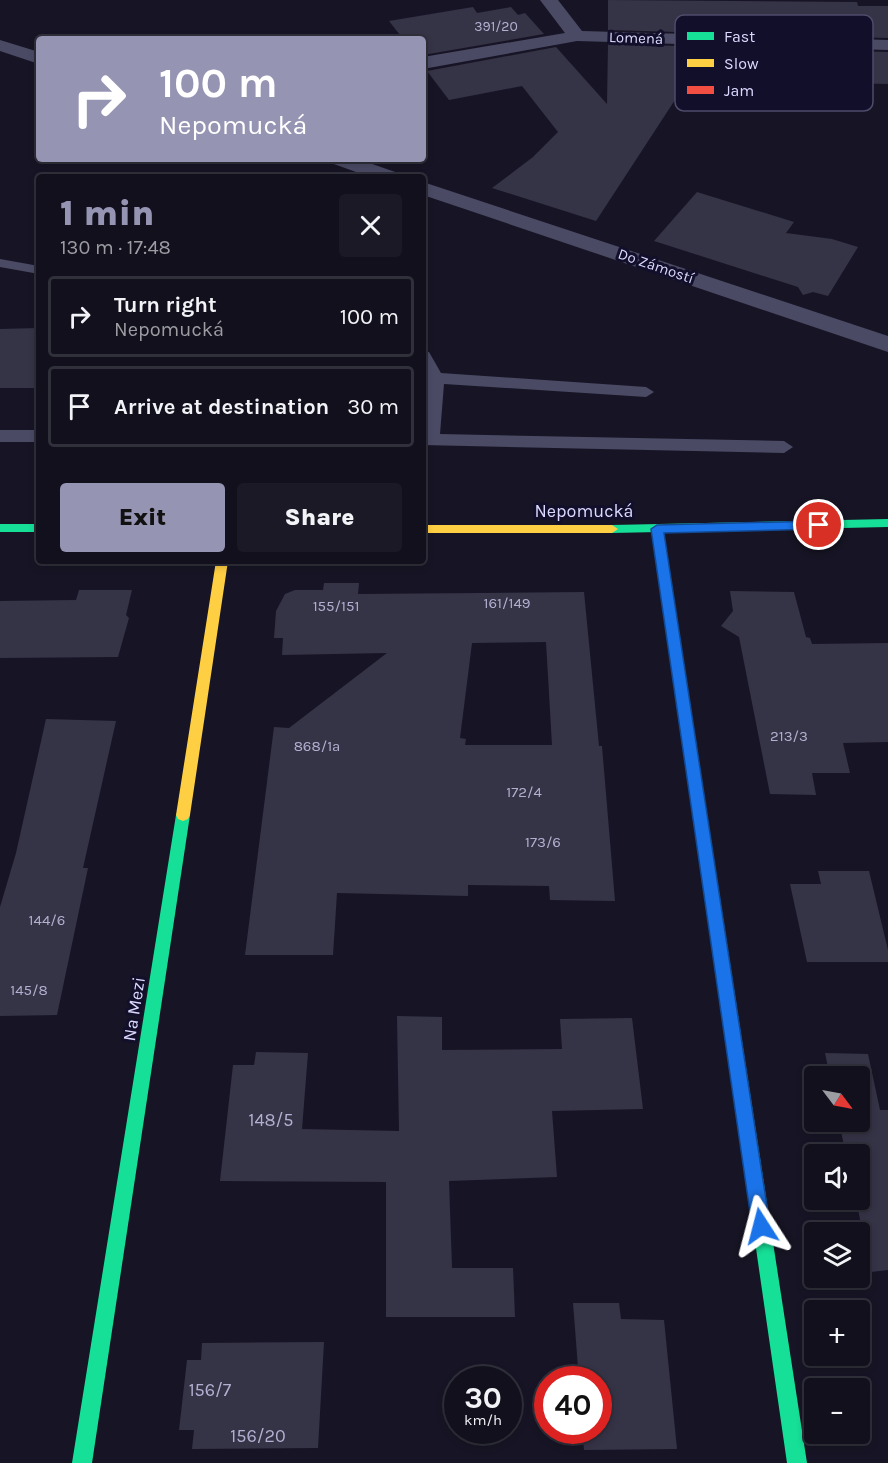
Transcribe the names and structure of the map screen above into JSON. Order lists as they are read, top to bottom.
{
  "streets": {
    "street": [
      "Lomená",
      "Do Zámostí",
      "Nepomucká",
      "Na Mezi"
    ]
  },
  "house_numbers": [
    "391/20",
    "161/149",
    "155/151",
    "213/3",
    "868/1a",
    "172/4",
    "173/6",
    "144/6",
    "145/8",
    "148/5",
    "156/7",
    "156/20"
  ],
  "legend": ["Fast", "Slow", "Jam"],
  "north": "bottom right",
  "page": {
    "turn": ["100 m", "Nepomucká"],
    "heading": ["1 min", "130 m · 17:48"],
    "list": [
      {
        "name": "Turn right",
        "note": "Nepomucká",
        "value": "100 m"
      },
      {
        "name": "Arrive at destination",
        "value": "30 m"
      }
    ],
    "buttons": ["Exit", "Share"],
    "map_buttons": ["+", "−"],
    "speed": "30 km/h",
    "limit": "40"
  }
}
